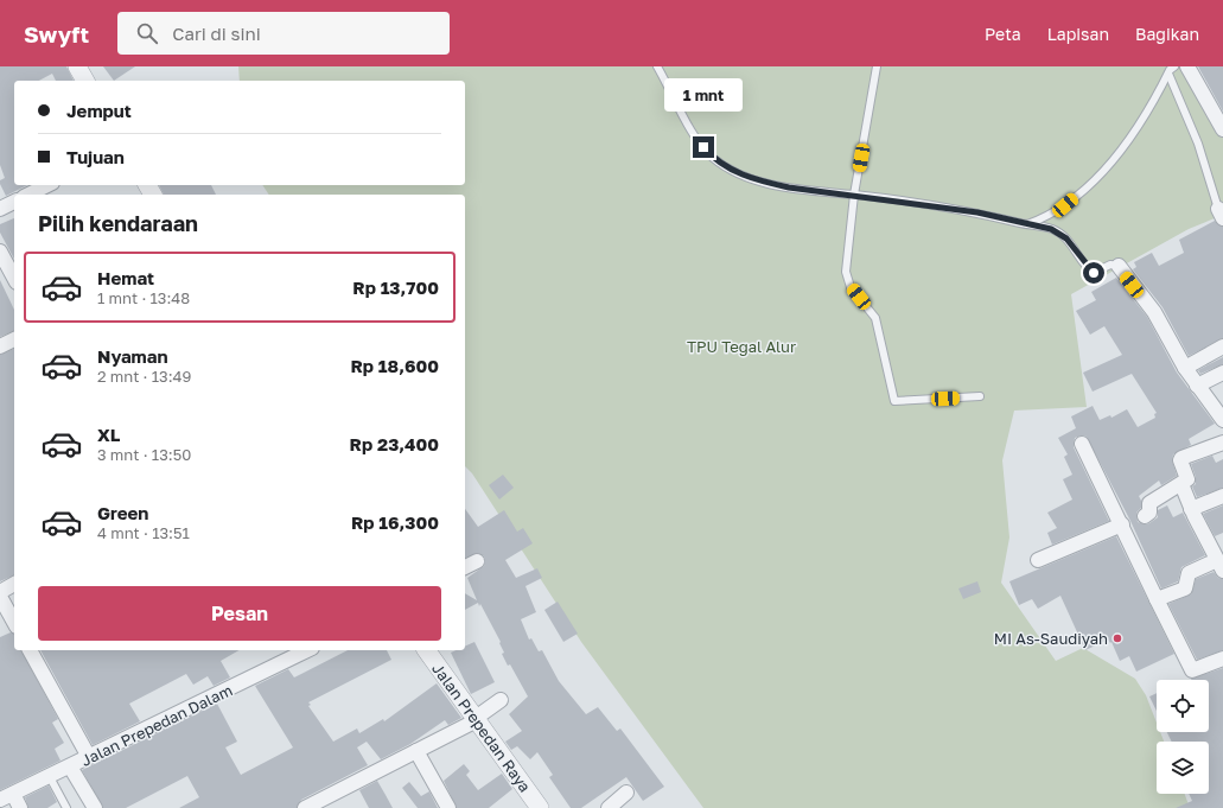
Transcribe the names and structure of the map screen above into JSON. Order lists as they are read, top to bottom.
{
  "streets": {
    "street": ["Jalan Prepedan Dalam", "Jalan Prepedan Raya"]
  },
  "parks": ["TPU Tegal Alur"],
  "places": ["MI As-Saudiyah"],
  "page": {
    "header": "Swyft",
    "search": "Cari di sini",
    "nav": ["Peta", "Lapisan", "Bagikan"],
    "bubble": "1 mnt",
    "banner": ["Jemput", "Tujuan"],
    "heading": "Pilih kendaraan",
    "list": [
      {
        "name": "Hemat",
        "note": "1 mnt · 13:48",
        "value": "Rp 13,700"
      },
      {
        "name": "Nyaman",
        "note": "2 mnt · 13:49",
        "value": "Rp 18,600"
      },
      {
        "name": "XL",
        "note": "3 mnt · 13:50",
        "value": "Rp 23,400"
      },
      {
        "name": "Green",
        "note": "4 mnt · 13:51",
        "value": "Rp 16,300"
      }
    ],
    "buttons": "Pesan"
  }
}
